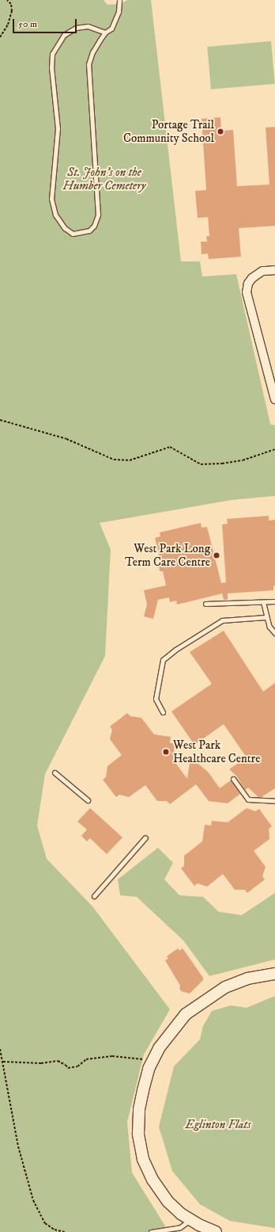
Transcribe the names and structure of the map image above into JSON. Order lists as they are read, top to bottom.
{
  "parks": ["St. John's on the Humber Cemetery", "Eglinton Flats"],
  "places": ["Portage Trail Community School", "West Park Long Term Care Centre", "West Park Healthcare Centre"],
  "scale_bar": "50 m"
}
